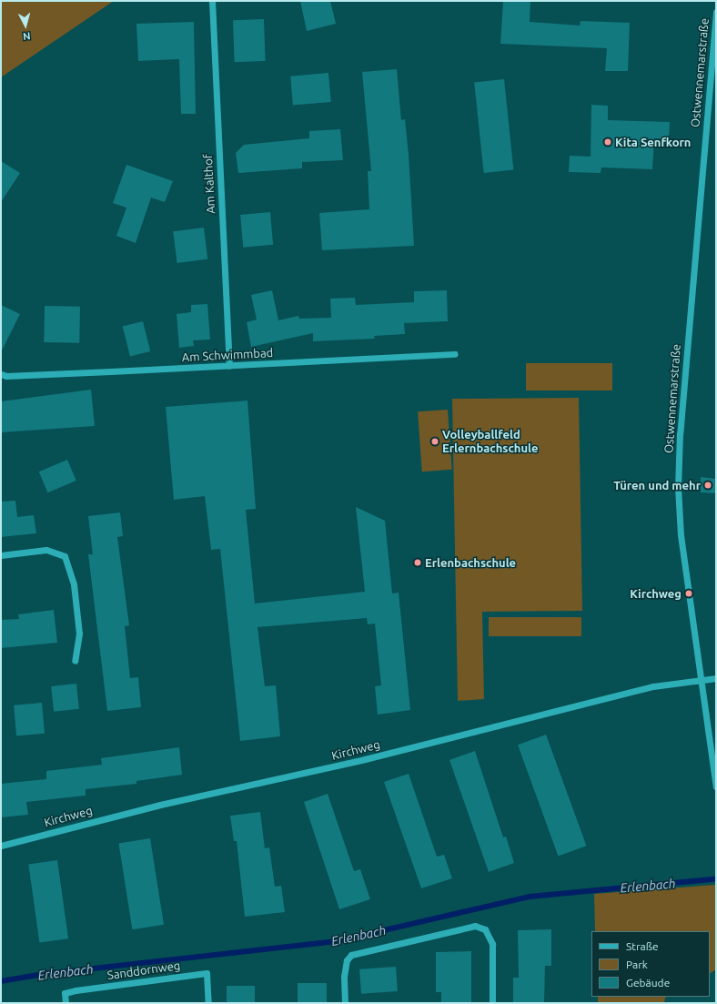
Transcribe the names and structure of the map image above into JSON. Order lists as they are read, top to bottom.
{
  "streets": {
    "street": [
      "Ostwennemarstraße",
      "Am Kalthof",
      "Am Schwimmbad",
      "Kirchweg",
      "Sanddornweg"
    ]
  },
  "crossings": [
    ["Ostwennemarstraße", "Kirchweg"],
    ["Am Kalthof", "Am Schwimmbad"]
  ],
  "water": ["Erlenbach"],
  "places": [
    "Kita Senfkorn",
    "Volleyballfeld Erlernbachschule",
    "Türen und mehr",
    "Erlenbachschule",
    "Kirchweg"
  ],
  "legend": ["Straße", "Park", "Gebäude"],
  "north": "bottom"
}
